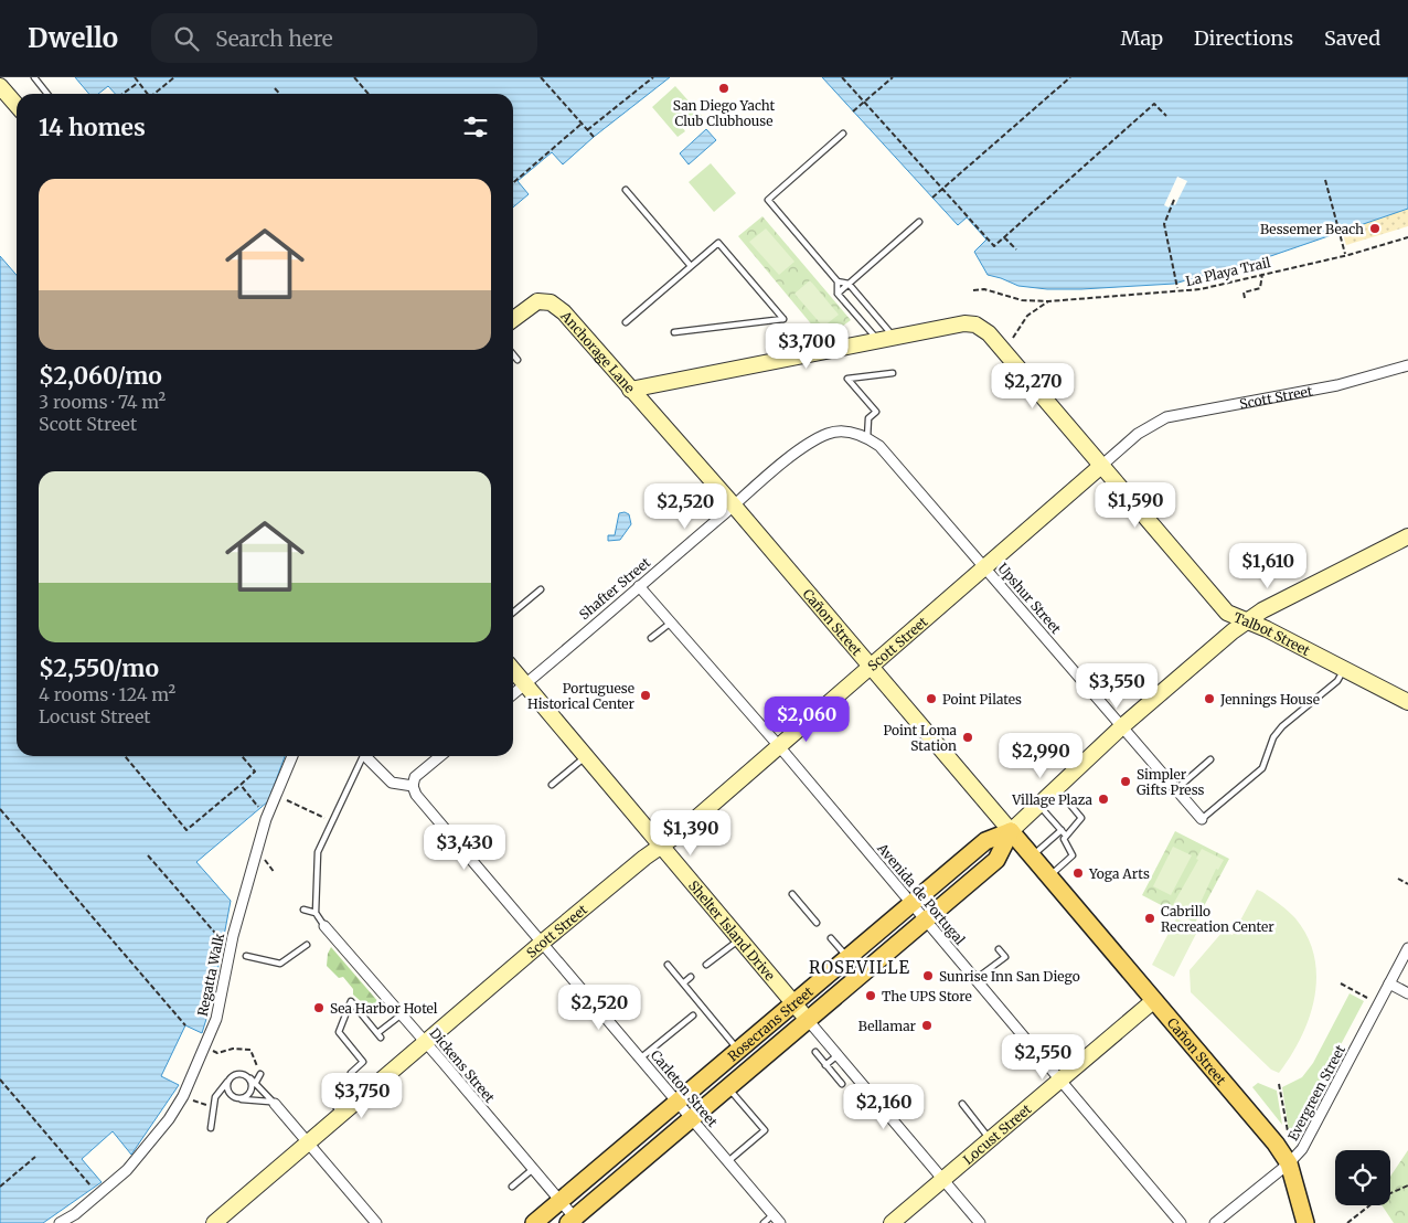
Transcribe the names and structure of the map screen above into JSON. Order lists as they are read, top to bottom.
{
  "streets": {
    "main road": [
      "Anchorage Lane",
      "Scott Street",
      "Cañon Street",
      "Talbot Street",
      "Shelter Island Drive",
      "Rosecrans Street",
      "Locust Street"
    ],
    "street": [
      "Shafter Street",
      "Upshur Street",
      "Avenida de Portugal",
      "Regatta Walk",
      "Dickens Street",
      "Carleton Street",
      "Evergreen Street"
    ],
    "path": ["La Playa Trail"]
  },
  "crossings": [
    ["Anchorage Lane", "Cañon Street"],
    ["Anchorage Lane", "Talbot Street"],
    ["Scott Street", "Upshur Street"],
    ["Scott Street", "Cañon Street"],
    ["Scott Street", "Talbot Street"],
    ["Scott Street", "Avenida de Portugal"],
    ["Scott Street", "Shelter Island Drive"],
    ["Scott Street", "Dickens Street"],
    ["Scott Street", "Carleton Street"],
    ["Shafter Street", "Upshur Street"],
    ["Shafter Street", "Cañon Street"],
    ["Shafter Street", "Avenida de Portugal"],
    ["Shafter Street", "Shelter Island Drive"],
    ["Upshur Street", "Rosecrans Street"],
    ["Cañon Street", "Rosecrans Street"],
    ["Cañon Street", "Evergreen Street"],
    ["Cañon Street", "Locust Street"],
    ["Talbot Street", "Rosecrans Street"],
    ["Avenida de Portugal", "Rosecrans Street"],
    ["Avenida de Portugal", "Locust Street"],
    ["Shelter Island Drive", "Rosecrans Street"],
    ["Rosecrans Street", "Dickens Street"],
    ["Rosecrans Street", "Carleton Street"]
  ],
  "districts": ["ROSEVILLE"],
  "places": [
    "San Diego Yacht Club Clubhouse",
    "Bessemer Beach",
    "Portuguese Historical Center",
    "Point Pilates",
    "Jennings House",
    "Point Loma Station",
    "Simpler Gifts Press",
    "Village Plaza",
    "Yoga Arts",
    "Cabrillo Recreation Center",
    "Sunrise Inn San Diego",
    "The UPS Store",
    "Sea Harbor Hotel",
    "Bellamar"
  ],
  "page": {
    "header": "Dwello",
    "search": "Search here",
    "nav": ["Map", "Directions", "Saved"],
    "heading": "14 homes",
    "list": [
      {
        "name": "$2,060/mo",
        "note": "3 rooms · 74 m² · Scott Street"
      },
      {
        "name": "$2,550/mo",
        "note": "4 rooms · 124 m² · Locust Street"
      }
    ],
    "price": [
      "$3,700",
      "$2,270",
      "$1,590",
      "$2,520",
      "$1,610",
      "$3,550",
      "$2,060",
      "$2,990",
      "$1,390",
      "$3,430",
      "$2,520",
      "$2,550",
      "$3,750",
      "$2,160"
    ]
  }
}
